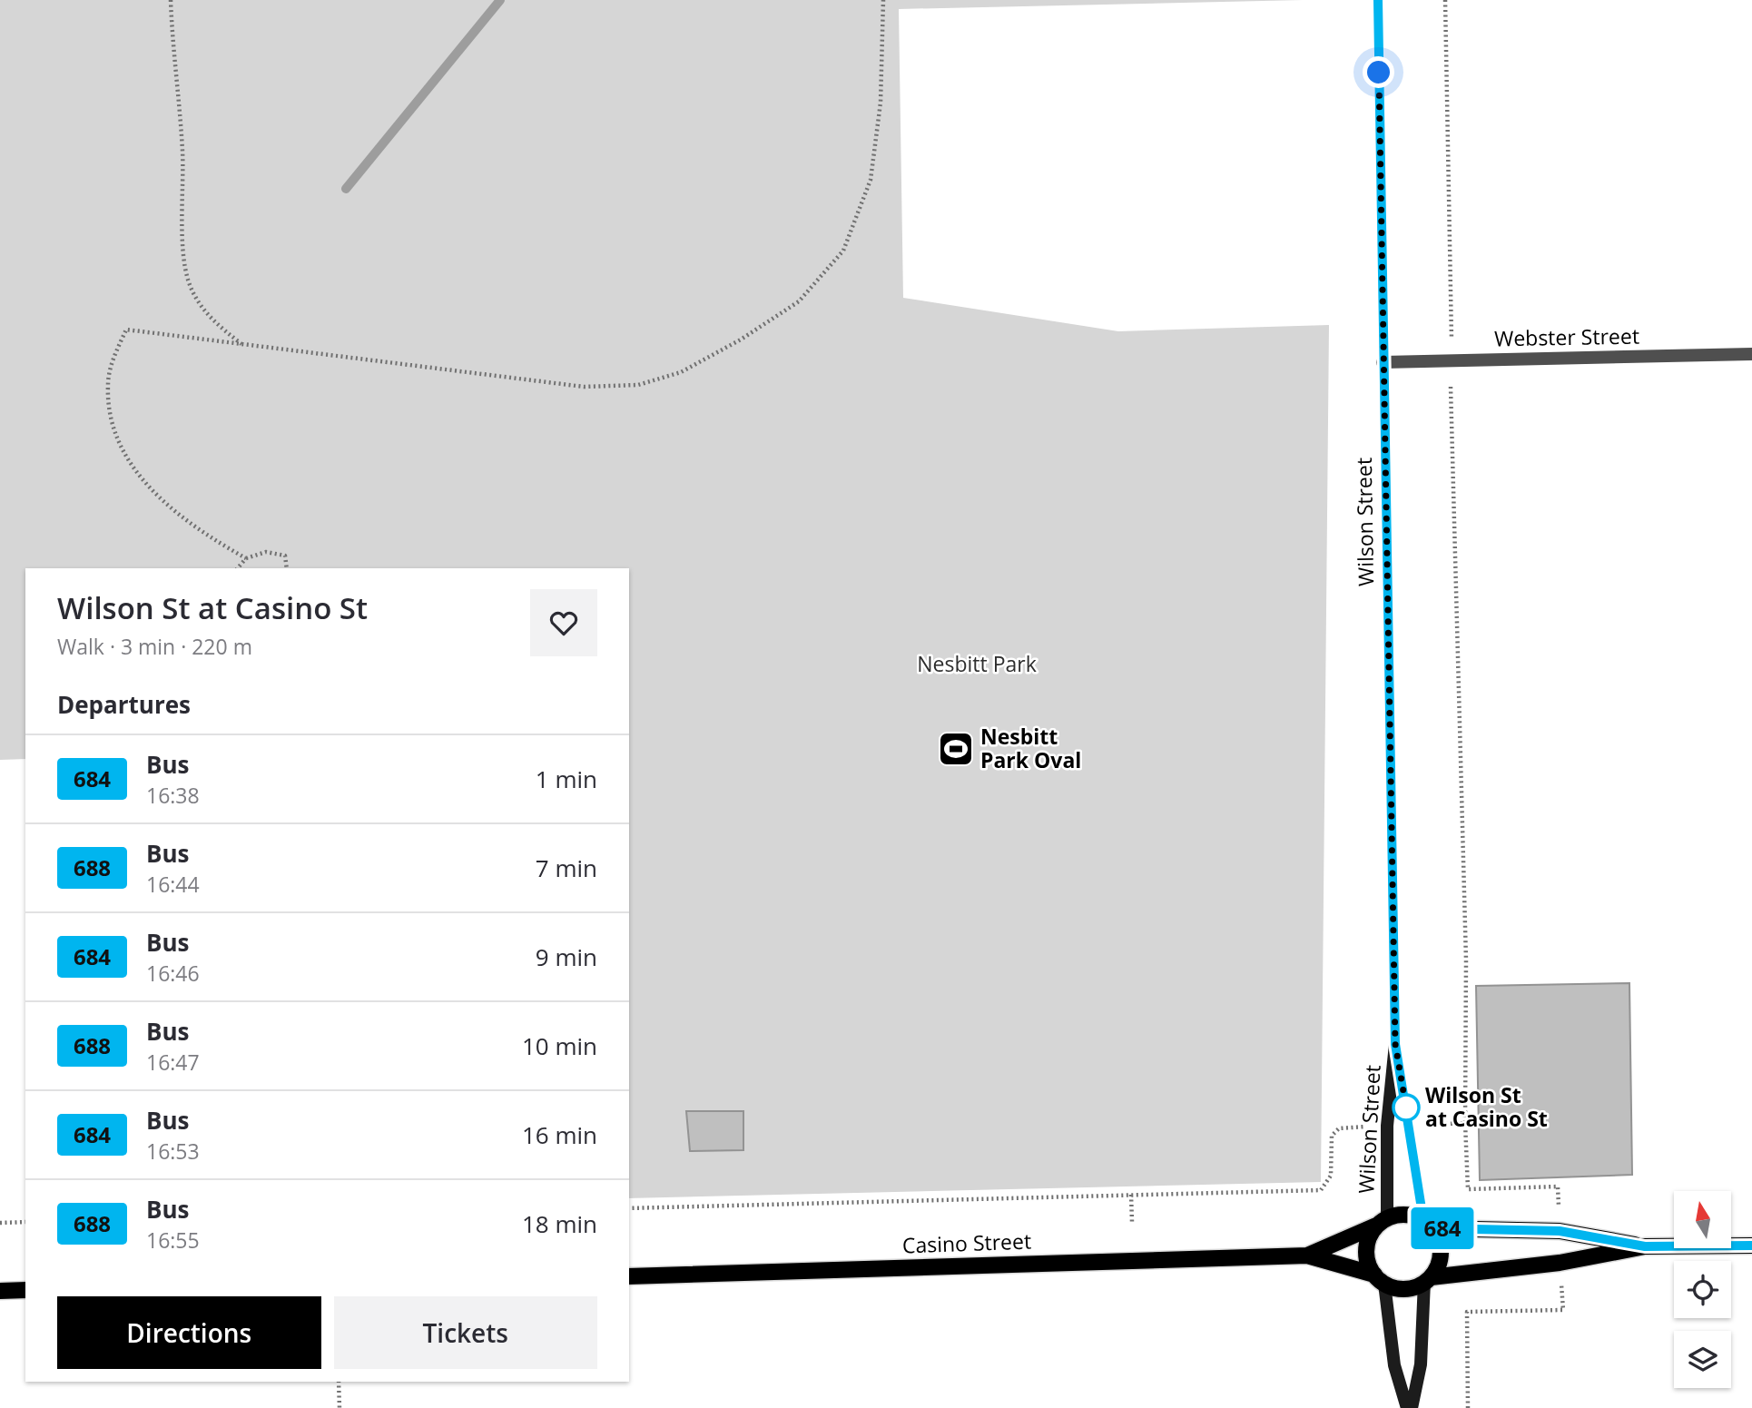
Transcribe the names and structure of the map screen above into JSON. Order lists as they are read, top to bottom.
{
  "streets": {
    "main road": ["Casino Street"],
    "street": ["Webster Street", "Wilson Street"]
  },
  "crossings": [
    ["Webster Street", "Wilson Street"],
    ["Wilson Street", "Casino Street"]
  ],
  "parks": ["Nesbitt Park"],
  "places": {
    "sports": ["Nesbitt Park Oval"],
    "other": ["Wilson St at Casino St"]
  },
  "lines": ["bus line 684"],
  "north": "top",
  "page": {
    "on_map": "684",
    "heading": [
      ["Wilson St at Casino St", "Walk · 3 min · 220 m"],
      "Departures"
    ],
    "list": [
      {
        "mark": "684",
        "name": "Bus",
        "note": "16:38",
        "value": "1 min"
      },
      {
        "mark": "688",
        "name": "Bus",
        "note": "16:44",
        "value": "7 min"
      },
      {
        "mark": "684",
        "name": "Bus",
        "note": "16:46",
        "value": "9 min"
      },
      {
        "mark": "688",
        "name": "Bus",
        "note": "16:47",
        "value": "10 min"
      },
      {
        "mark": "684",
        "name": "Bus",
        "note": "16:53",
        "value": "16 min"
      },
      {
        "mark": "688",
        "name": "Bus",
        "note": "16:55",
        "value": "18 min"
      }
    ],
    "buttons": ["Directions", "Tickets"]
  }
}
